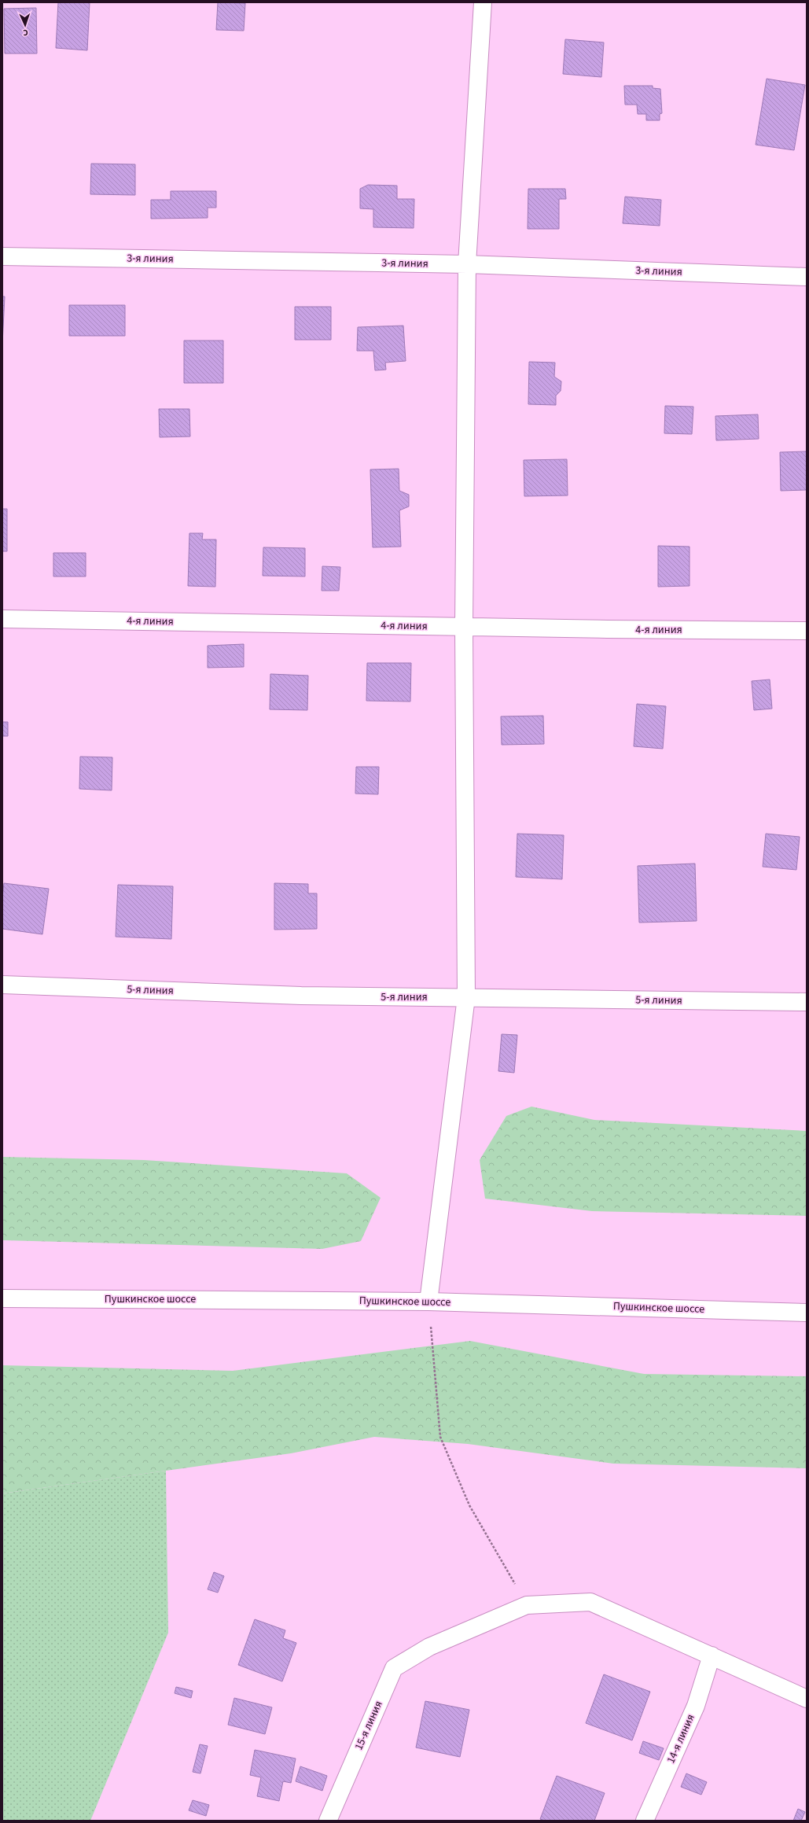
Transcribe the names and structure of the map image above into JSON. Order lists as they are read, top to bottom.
{
  "streets": {
    "street": [
      "3-я линия",
      "4-я линия",
      "5-я линия",
      "Пушкинское шоссе",
      "15-я линия",
      "14-я линия"
    ]
  },
  "north": "bottom"
}
